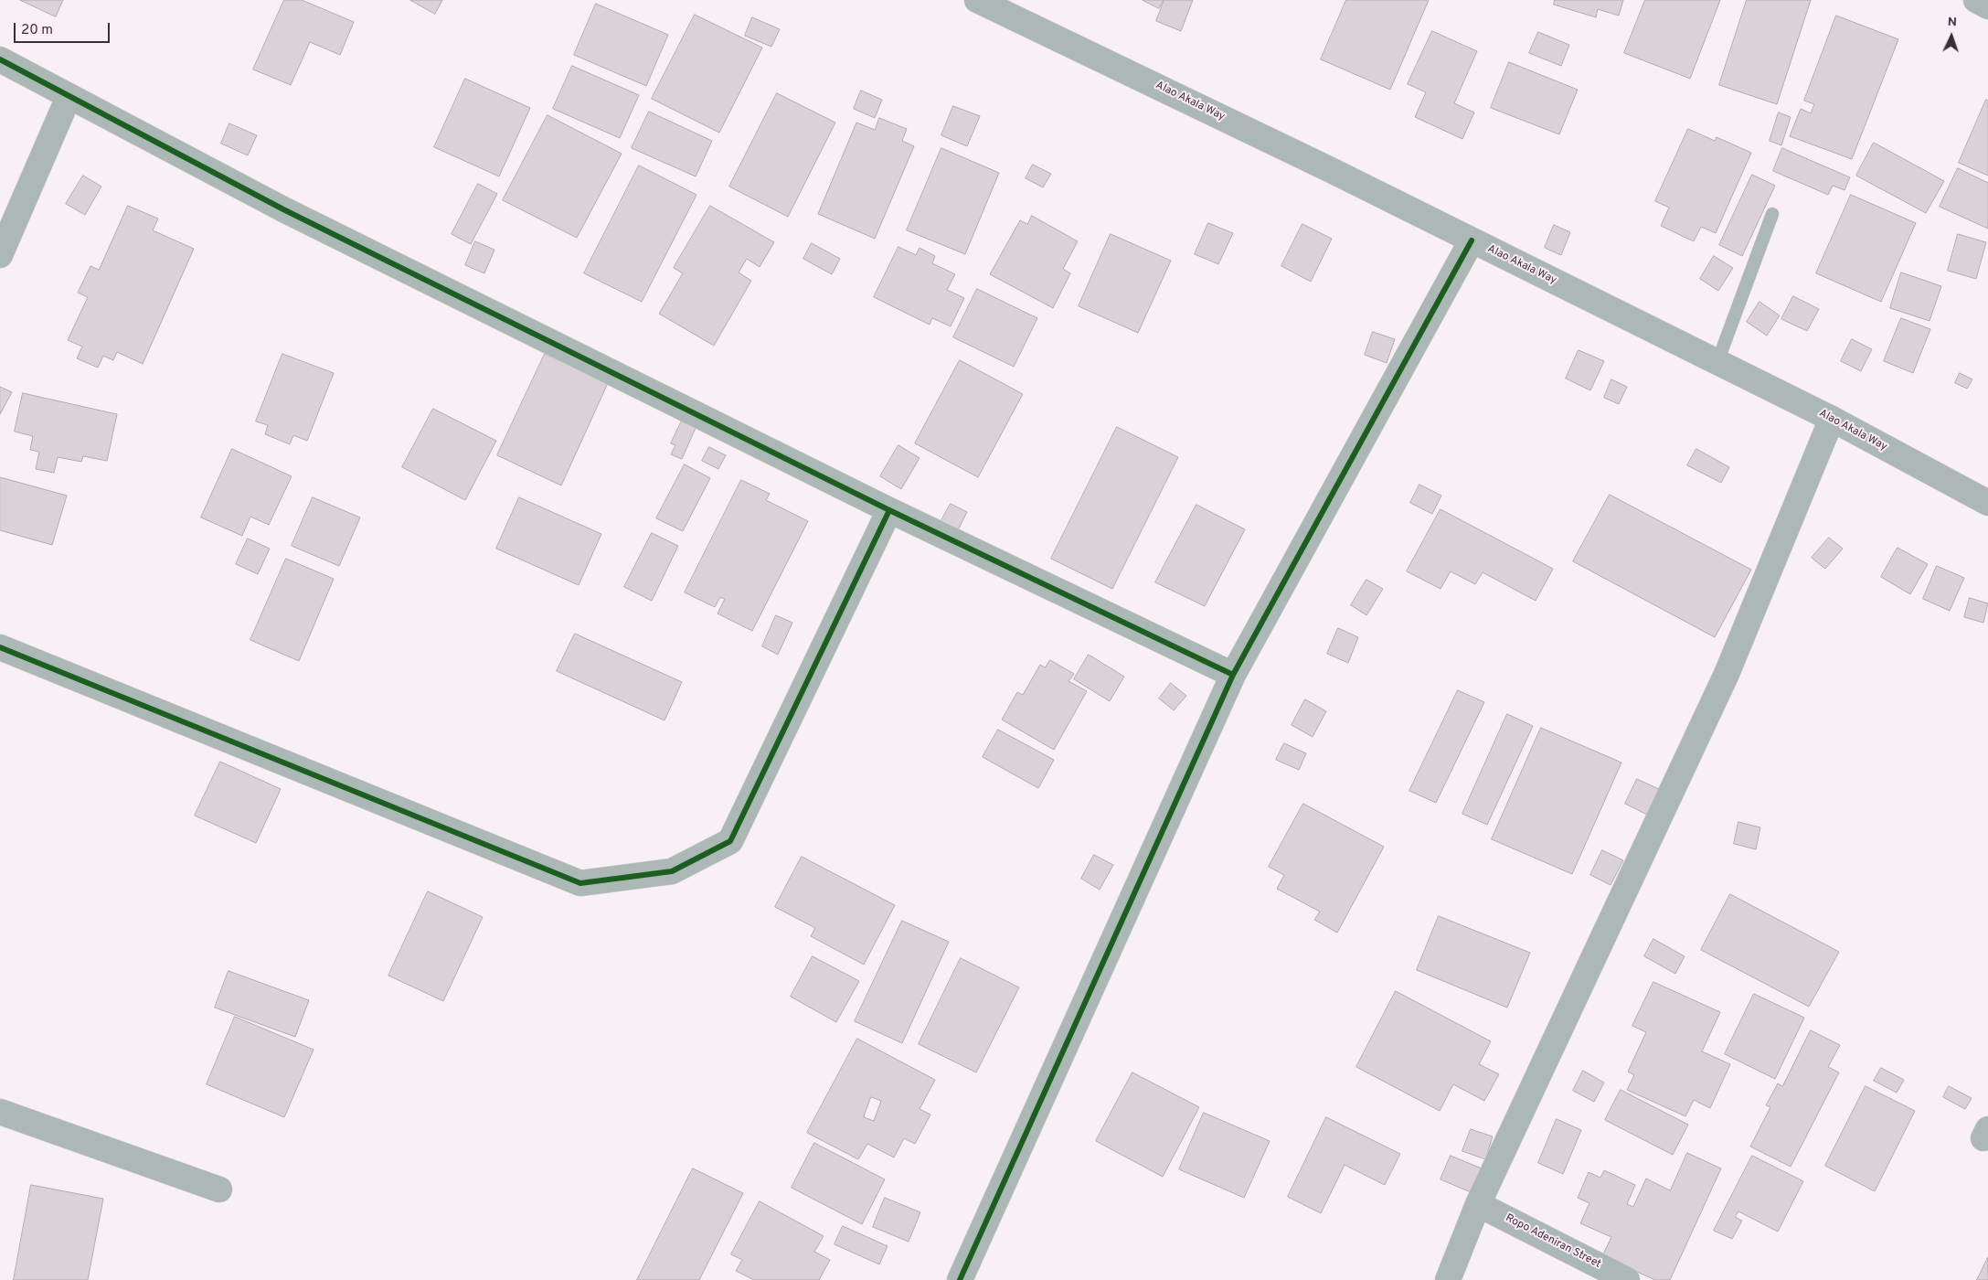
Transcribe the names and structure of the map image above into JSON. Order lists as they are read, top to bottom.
{
  "streets": {
    "street": ["Alao Akala Way", "Ropo Adeniran Street"]
  },
  "scale_bar": "20 m",
  "north": "top"
}
